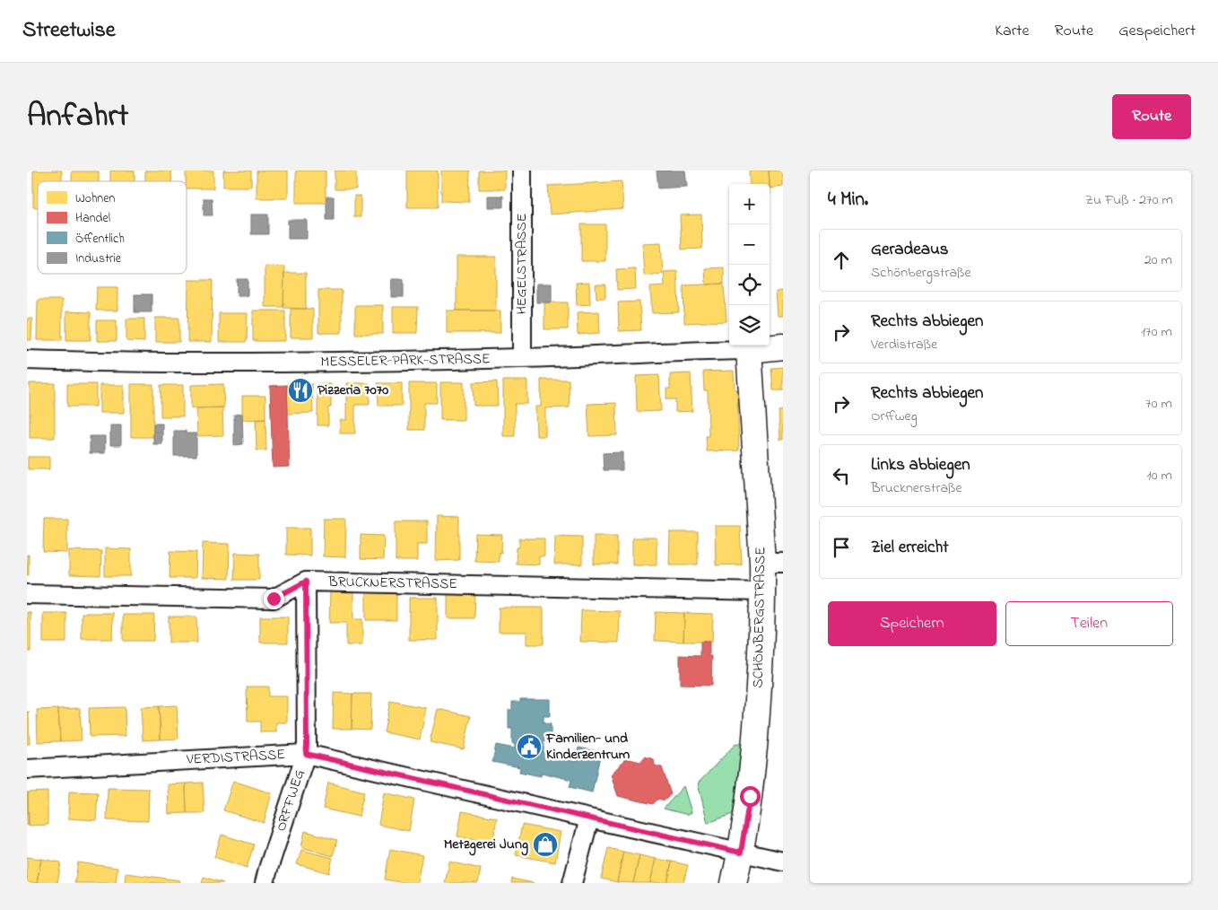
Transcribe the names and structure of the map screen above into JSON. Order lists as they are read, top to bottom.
{
  "streets": {
    "street": [
      "HEGELSTRASSE",
      "MESSELER-PARK-STRASSE",
      "BRUCKNERSTRASSE",
      "SCHÖNBERGSTRASSE",
      "VERDISTRASSE",
      "ORFFWEG"
    ]
  },
  "crossings": [
    ["HEGELSTRASSE", "MESSELER-PARK-STRASSE"],
    ["MESSELER-PARK-STRASSE", "SCHÖNBERGSTRASSE"],
    ["BRUCKNERSTRASSE", "SCHÖNBERGSTRASSE"],
    ["BRUCKNERSTRASSE", "ORFFWEG"],
    ["SCHÖNBERGSTRASSE", "VERDISTRASSE"],
    ["VERDISTRASSE", "ORFFWEG"]
  ],
  "places": {
    "restaurant": ["Pizzeria 7070"],
    "public building": ["Familien- und Kinderzentrum"],
    "shop": ["Metzgerei Jung"]
  },
  "legend": [
    "Wohnen",
    "Handel",
    "Öffentlich",
    "Industrie"
  ],
  "page": {
    "header": "Streetwise",
    "nav": ["Karte", "Route", "Gespeichert"],
    "title": "Anfahrt",
    "buttons": [
      "Route",
      ["Speichern", "Teilen"]
    ],
    "heading": ["4 Min.", "Zu Fuß · 270 m"],
    "map_buttons": ["+", "−"],
    "list": [
      ["Geradeaus", "Schönbergstraße", "20 m"],
      ["Rechts abbiegen", "Verdistraße", "170 m"],
      ["Rechts abbiegen", "Orffweg", "70 m"],
      ["Links abbiegen", "Brucknerstraße", "10 m"],
      "Ziel erreicht"
    ]
  }
}
